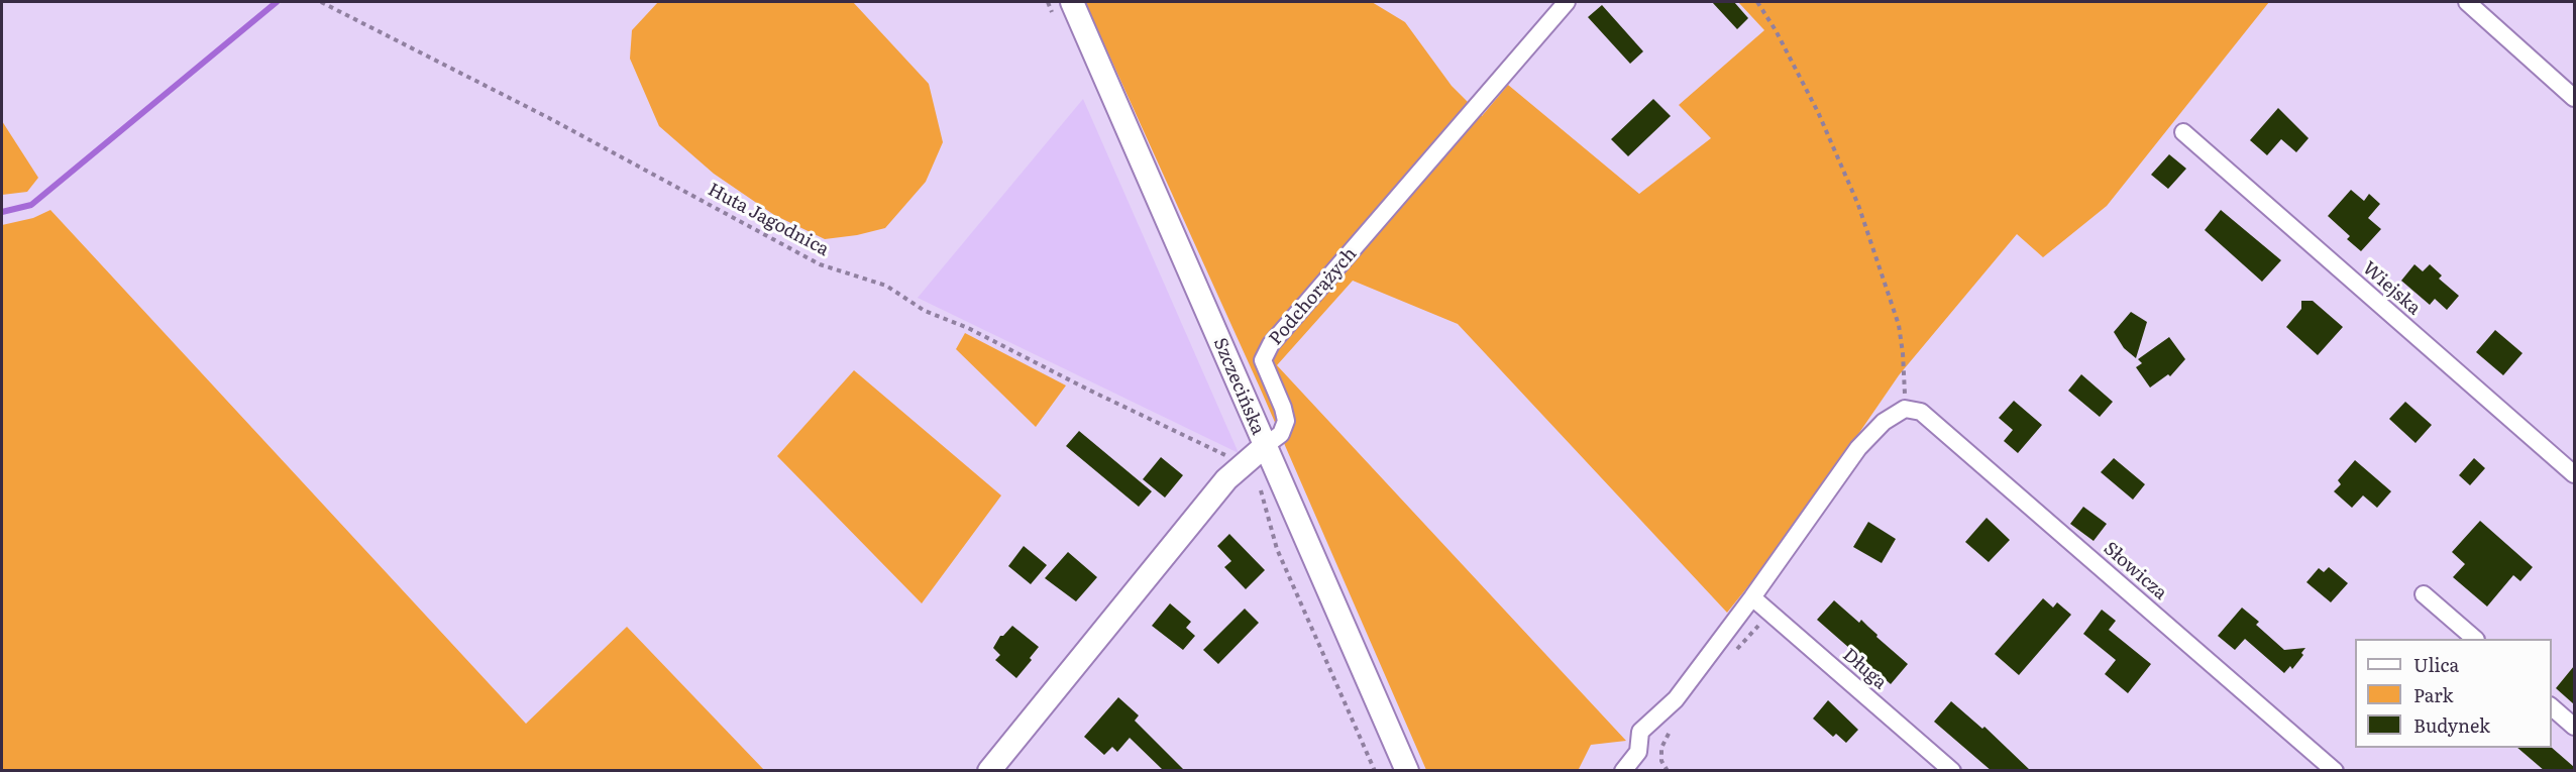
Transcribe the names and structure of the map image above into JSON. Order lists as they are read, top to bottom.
{
  "streets": {
    "main road": ["Podchorążych", "Szczecińska"],
    "street": ["Wiejska", "Słowicza", "Długa"],
    "path": ["Huta Jagodnica"]
  },
  "crossings": [
    ["Huta Jagodnica", "Podchorążych"],
    ["Huta Jagodnica", "Szczecińska"],
    ["Podchorążych", "Szczecińska"]
  ],
  "legend": ["Ulica", "Park", "Budynek"]
}
